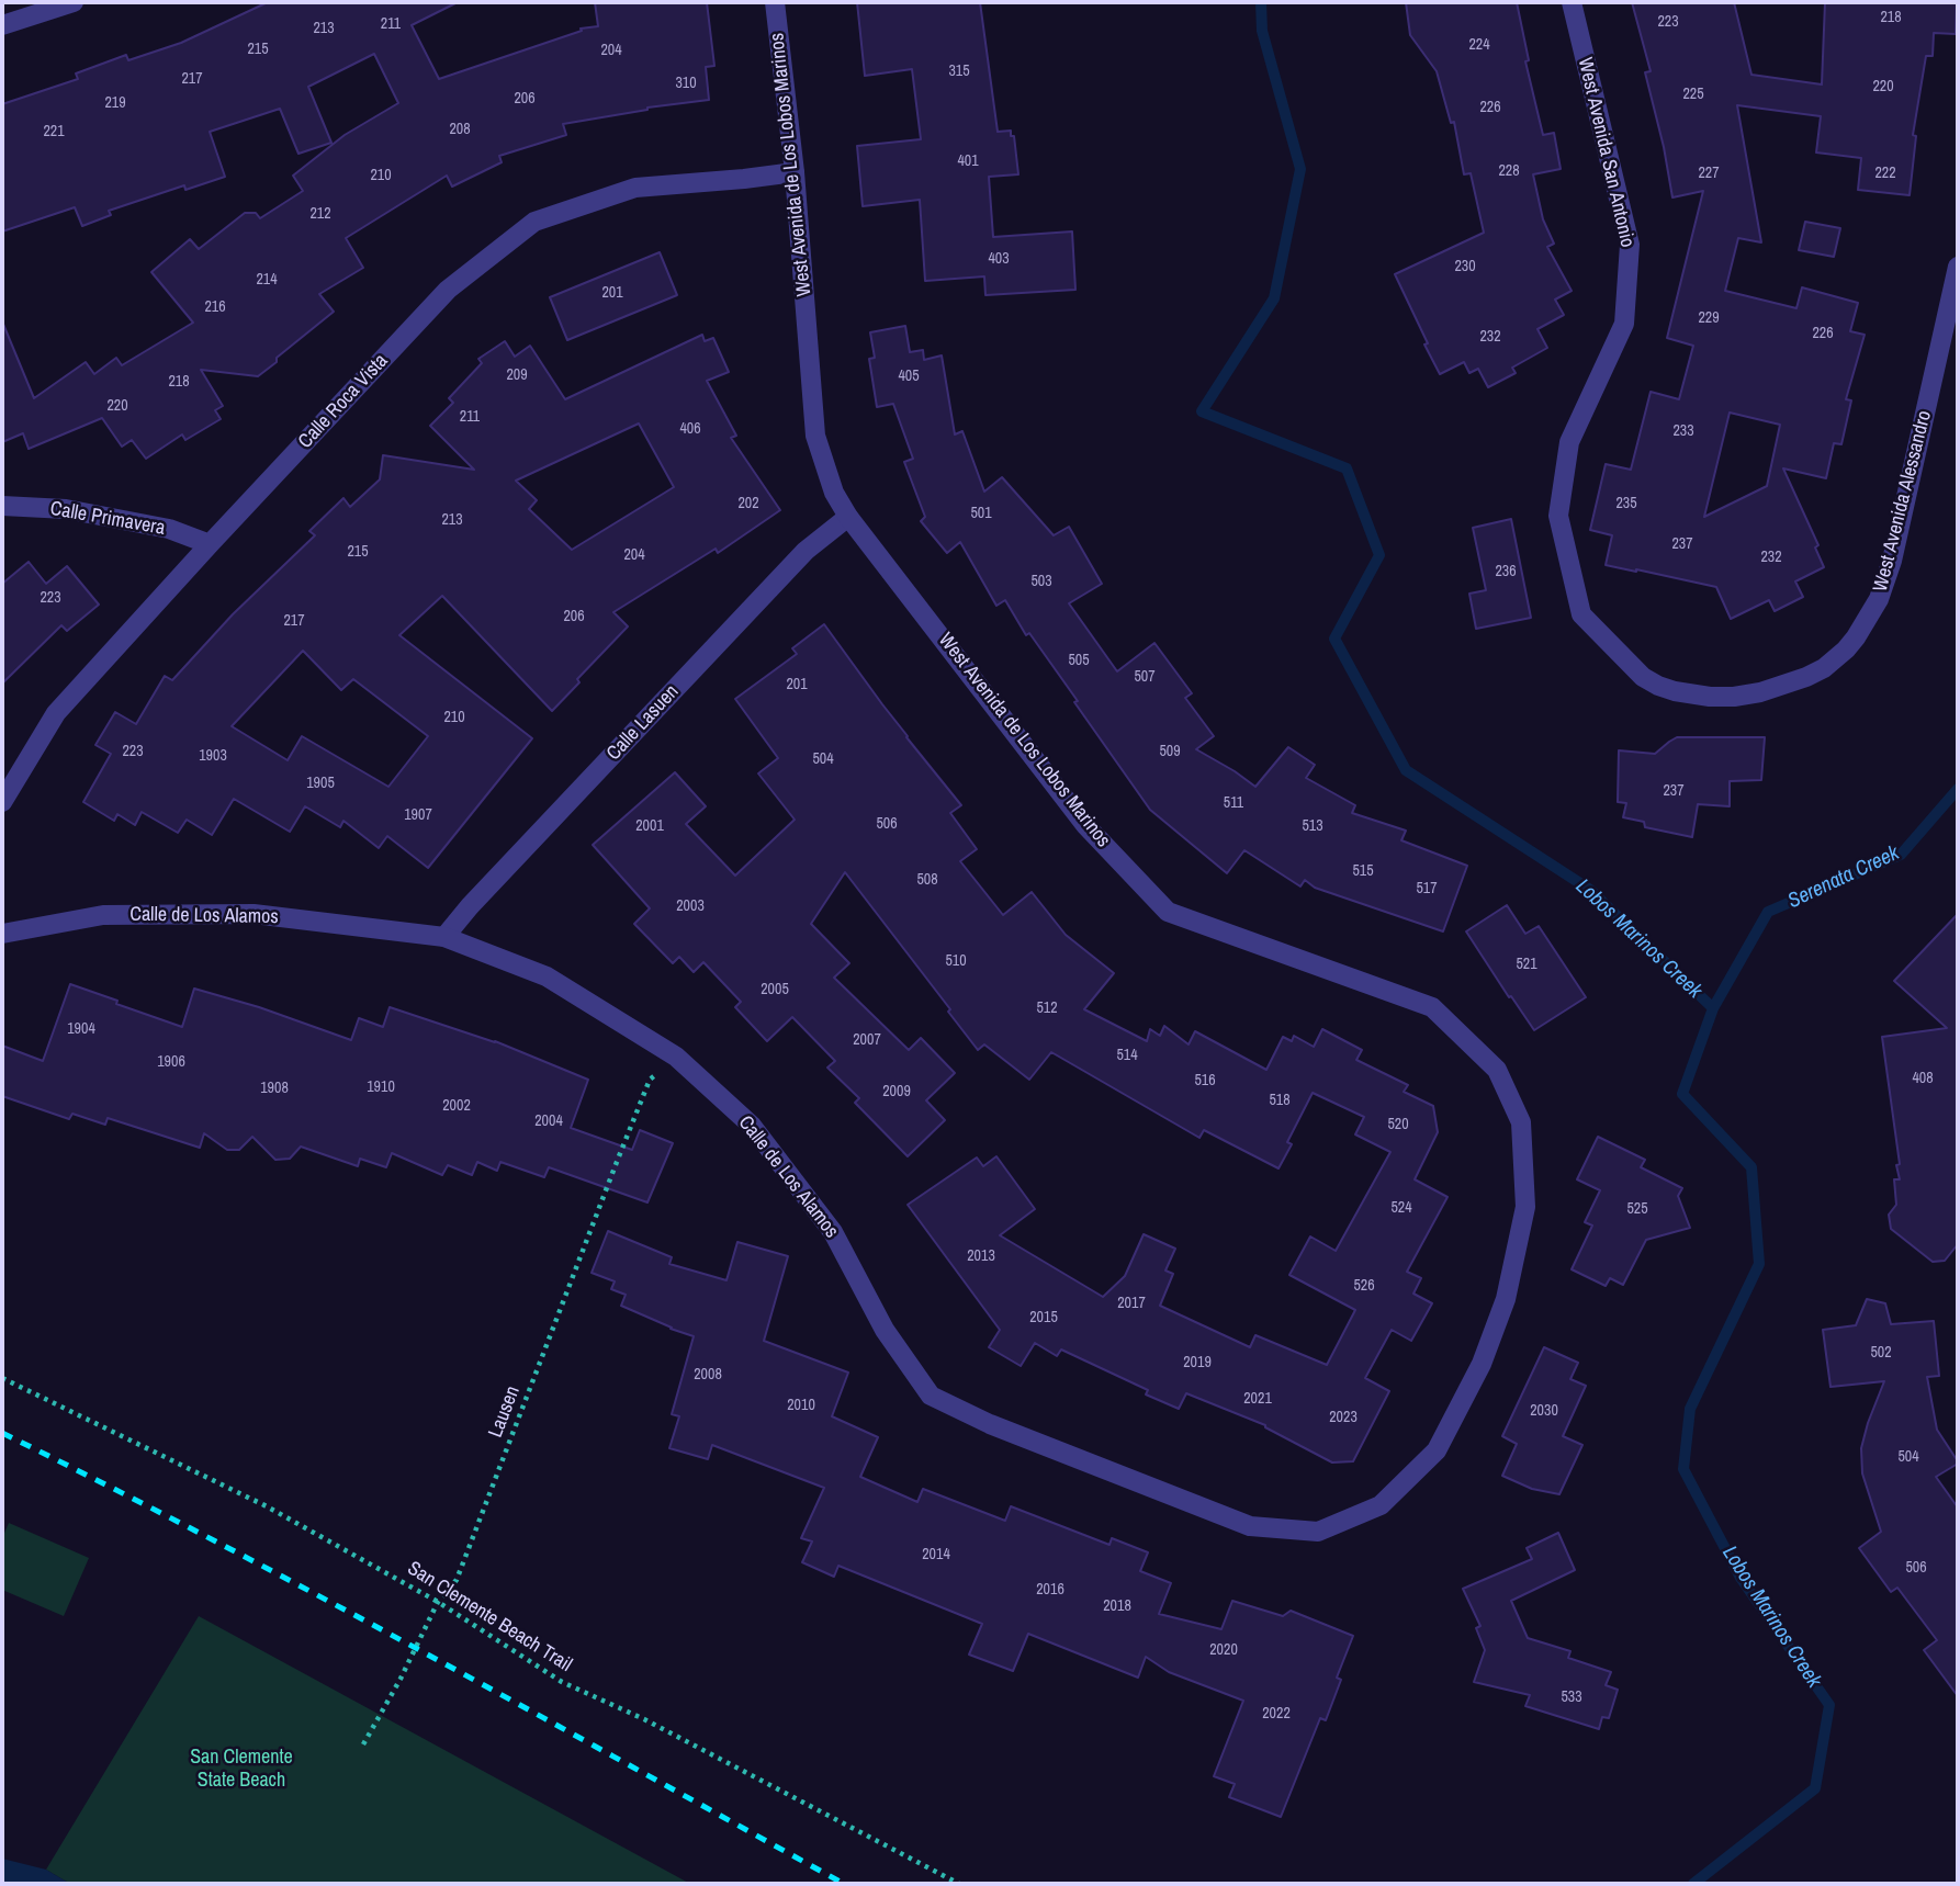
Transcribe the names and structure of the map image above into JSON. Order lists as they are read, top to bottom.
{
  "streets": {
    "street": [
      "West Avenida San Antonio",
      "West Avenida de Los Lobos Marinos",
      "Calle Roca Vista",
      "West Avenida Alessandro",
      "Calle Primavera",
      "Calle Lasuen",
      "Calle de Los Alamos"
    ],
    "path": ["Lausen", "San Clemente Beach Trail"]
  },
  "crossings": [
    ["West Avenida San Antonio", "West Avenida Alessandro"],
    ["West Avenida de Los Lobos Marinos", "Calle Roca Vista"],
    ["West Avenida de Los Lobos Marinos", "Calle Lasuen"],
    ["West Avenida de Los Lobos Marinos", "Calle de Los Alamos"],
    ["Calle Roca Vista", "Calle Primavera"],
    ["Calle Lasuen", "Calle de Los Alamos"],
    ["Lausen", "San Clemente Beach Trail"]
  ],
  "water": ["Serenata Creek", "Lobos Marinos Creek"],
  "parks": ["San Clemente State Beach"],
  "house_numbers": [
    "218",
    "223",
    "211",
    "213",
    "224",
    "215",
    "204",
    "315",
    "217",
    "310",
    "220",
    "225",
    "206",
    "219",
    "226",
    "208",
    "221",
    "401",
    "228",
    "227",
    "222",
    "210",
    "212",
    "403",
    "230",
    "214",
    "201",
    "216",
    "229",
    "226",
    "232",
    "209",
    "405",
    "218",
    "220",
    "211",
    "406",
    "233",
    "202",
    "235",
    "501",
    "213",
    "237",
    "215",
    "204",
    "232",
    "236",
    "503",
    "223",
    "206",
    "217",
    "505",
    "507",
    "201",
    "210",
    "223",
    "509",
    "1903",
    "504",
    "1905",
    "237",
    "511",
    "1907",
    "506",
    "2001",
    "513",
    "515",
    "508",
    "517",
    "2003",
    "510",
    "521",
    "2005",
    "512",
    "1904",
    "2007",
    "514",
    "1906",
    "408",
    "516",
    "1910",
    "1908",
    "2009",
    "518",
    "2002",
    "2004",
    "520",
    "524",
    "525",
    "2013",
    "526",
    "2017",
    "2015",
    "502",
    "2019",
    "2008",
    "2021",
    "2010",
    "2030",
    "2023",
    "504",
    "2014",
    "506",
    "2016",
    "2018",
    "2020",
    "533",
    "2022"
  ]
}
